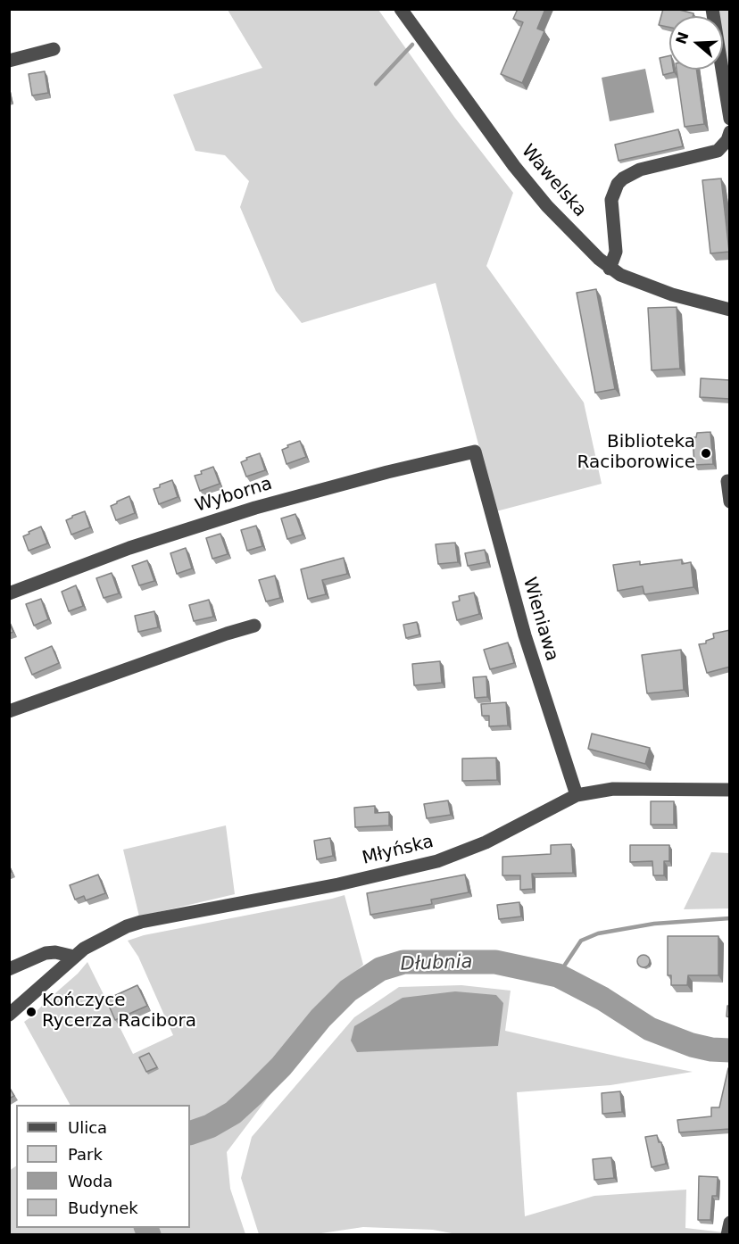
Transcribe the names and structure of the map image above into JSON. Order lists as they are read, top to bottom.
{
  "streets": {
    "street": [
      "Wawelska",
      "Wyborna",
      "Wieniawa",
      "Młyńska"
    ]
  },
  "crossings": [
    ["Wyborna", "Wieniawa"],
    ["Wieniawa", "Młyńska"]
  ],
  "water": ["Dłubnia"],
  "places": ["Biblioteka Raciborowice", "Kończyce Rycerza Racibora"],
  "legend": [
    "Ulica",
    "Park",
    "Woda",
    "Budynek"
  ],
  "north": "left"
}
